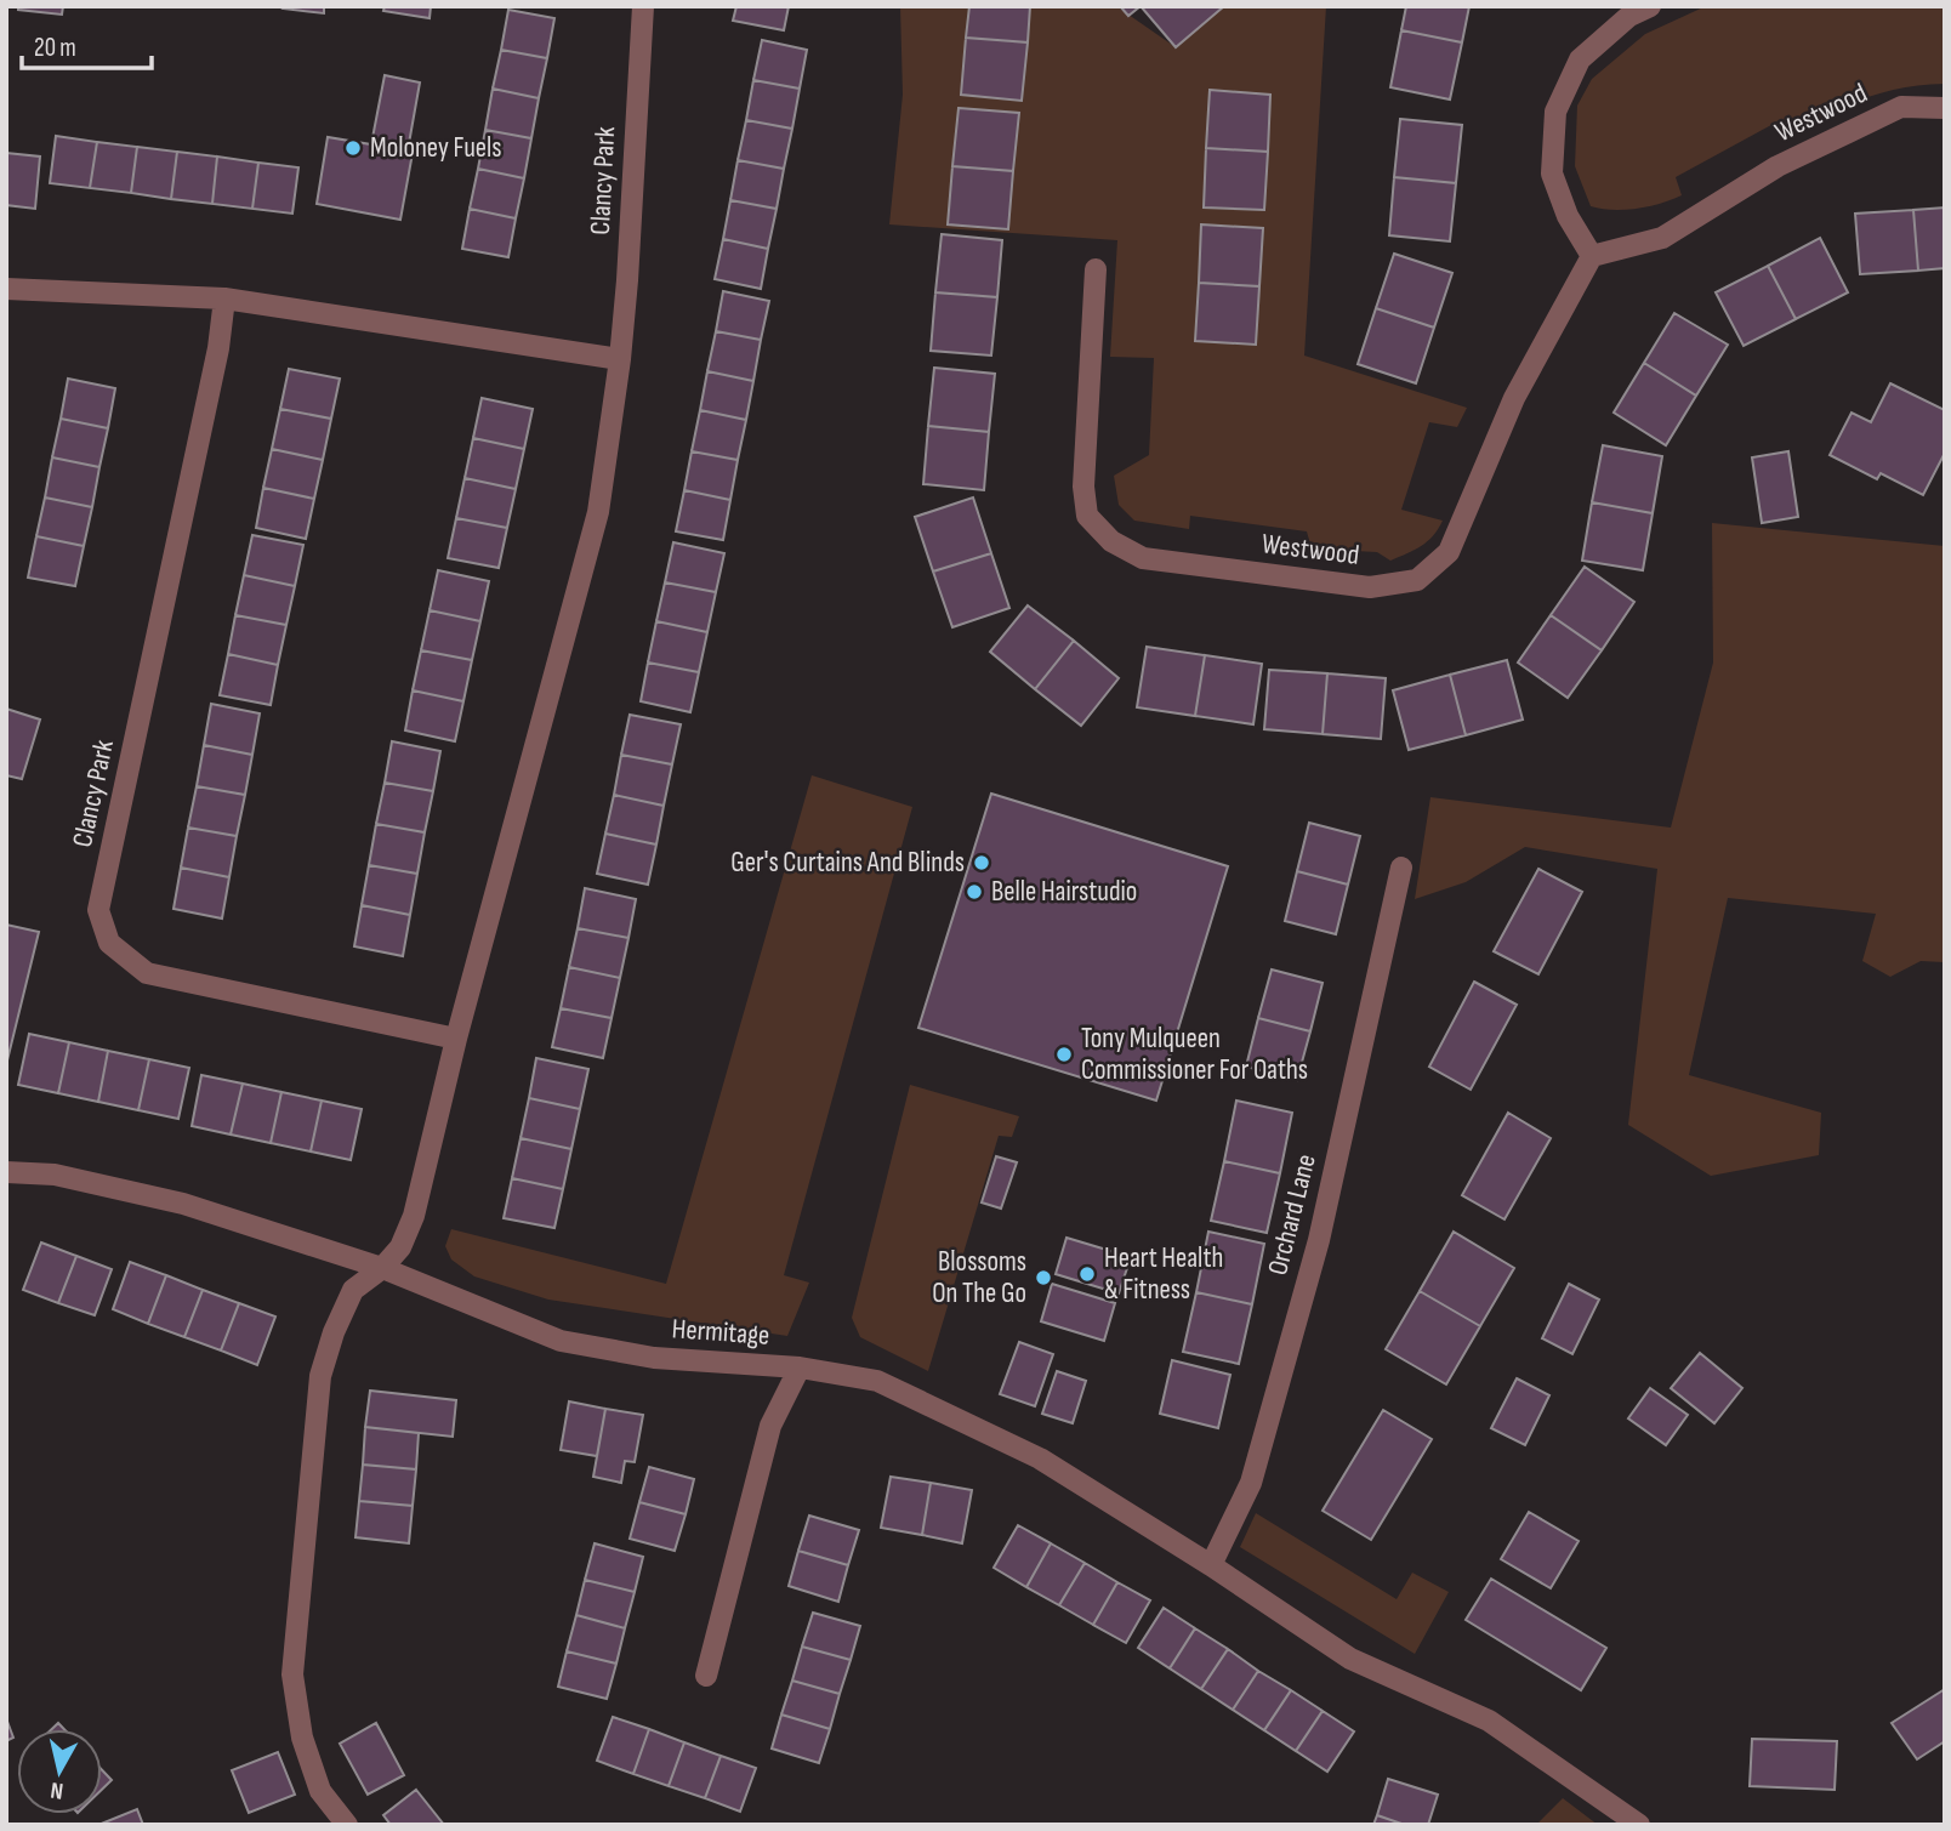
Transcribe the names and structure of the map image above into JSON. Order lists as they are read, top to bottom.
{
  "streets": {
    "street": [
      "Westwood",
      "Clancy Park",
      "Orchard Lane",
      "Hermitage"
    ]
  },
  "crossings": [
    ["Clancy Park", "Hermitage"]
  ],
  "places": [
    "Moloney Fuels",
    "Ger's Curtains And Blinds",
    "Belle Hairstudio",
    "Tony Mulqueen Commissioner For Oaths",
    "Heart Health & Fitness",
    "Blossoms On The Go"
  ],
  "scale_bar": "20 m",
  "north": "bottom"
}
